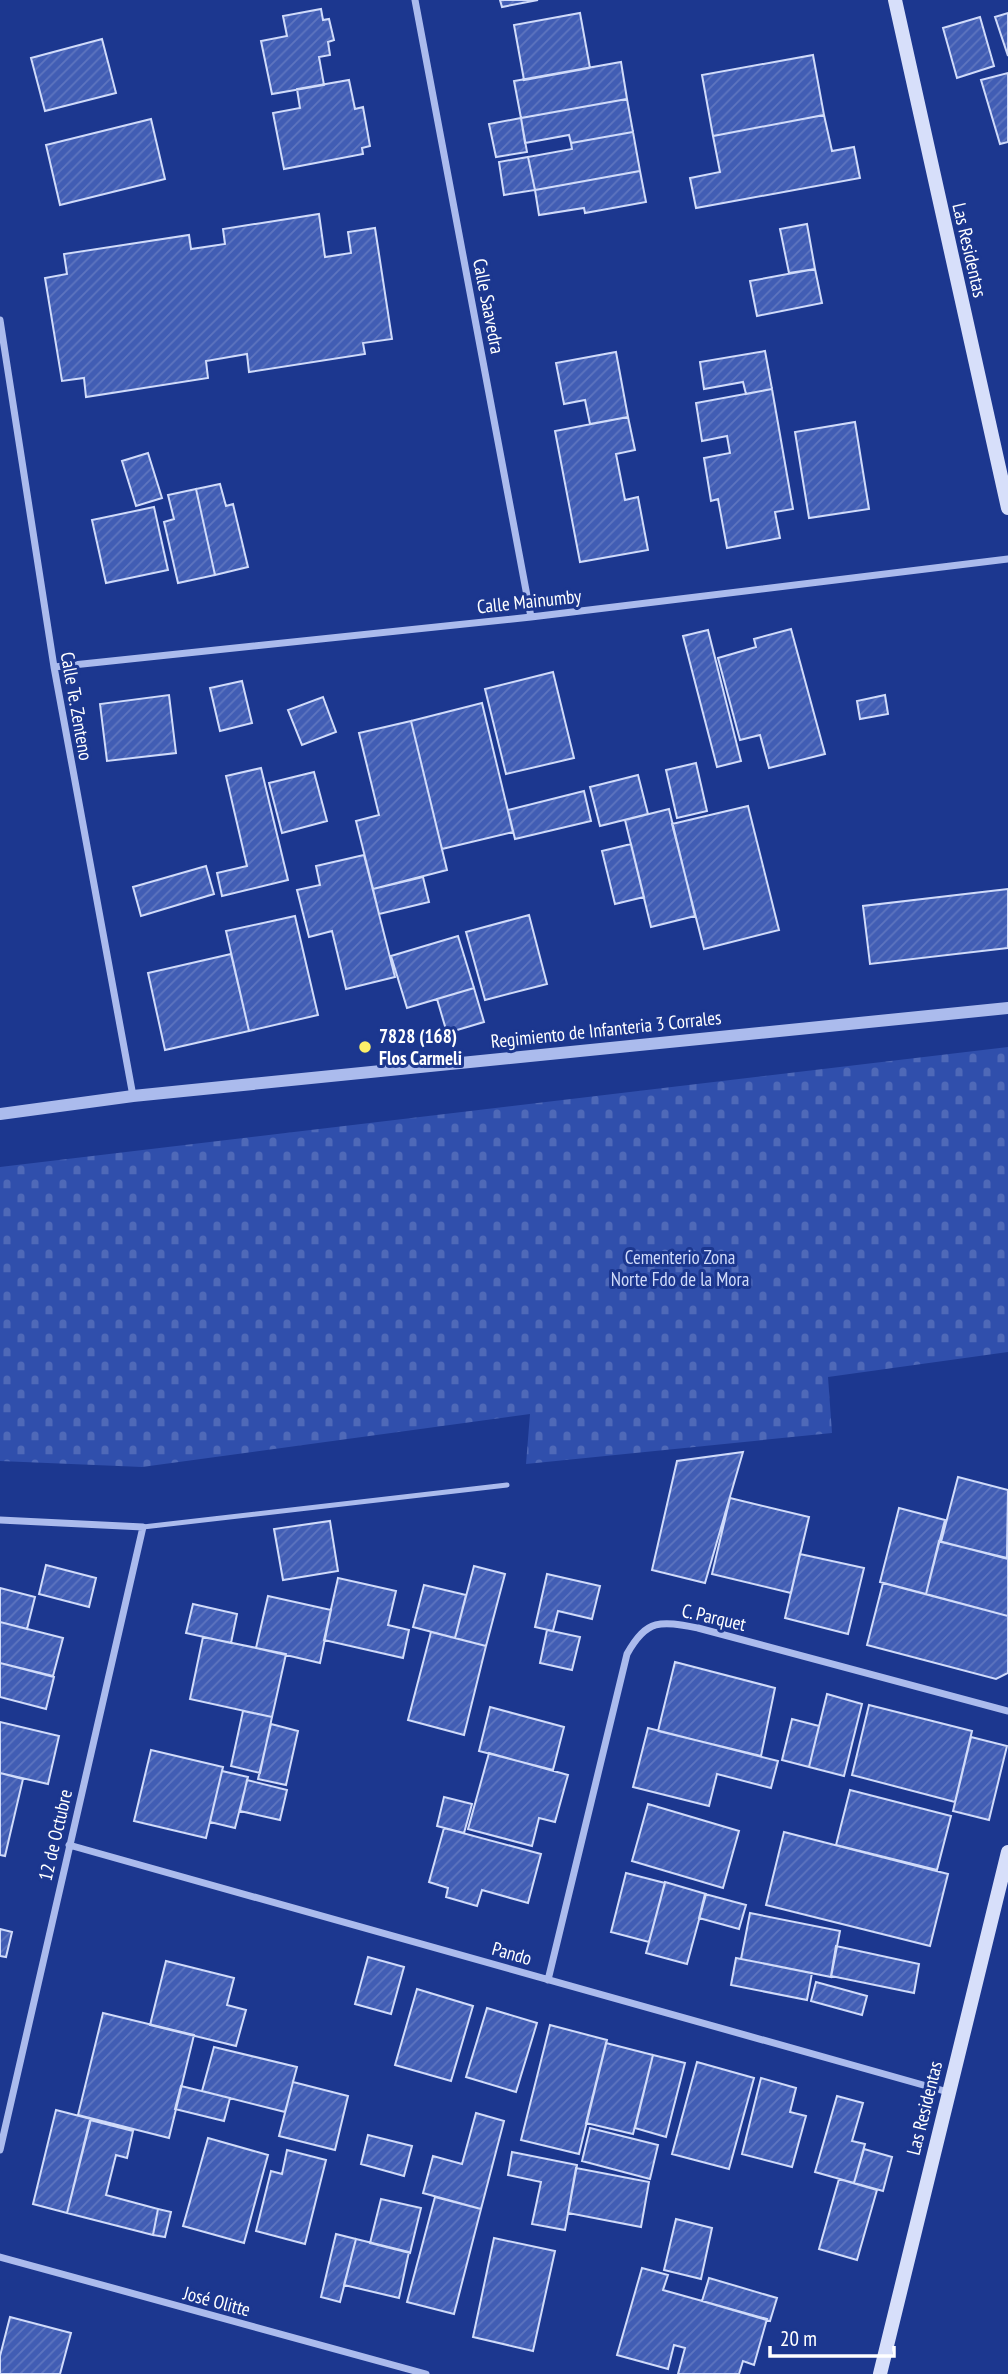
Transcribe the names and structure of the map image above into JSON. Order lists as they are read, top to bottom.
{
  "streets": {
    "main road": ["Las Residentas"],
    "street": [
      "Calle Saavedra",
      "Calle Mainumby",
      "Calle Te. Zenteno",
      "Regimiento de Infanteria 3 Corrales",
      "C. Parquet",
      "12 de Octubre",
      "Pando",
      "José Olitte"
    ]
  },
  "crossings": [
    ["Las Residentas", "Pando"],
    ["Calle Saavedra", "Calle Mainumby"],
    ["Calle Mainumby", "Calle Te. Zenteno"],
    ["Calle Te. Zenteno", "Regimiento de Infanteria 3 Corrales"],
    ["C. Parquet", "Pando"],
    ["12 de Octubre", "Pando"]
  ],
  "parks": ["Cementerio Zona Norte Fdo de la Mora"],
  "places": ["7828 (168) Flos Carmeli"],
  "scale_bar": "20 m"
}
